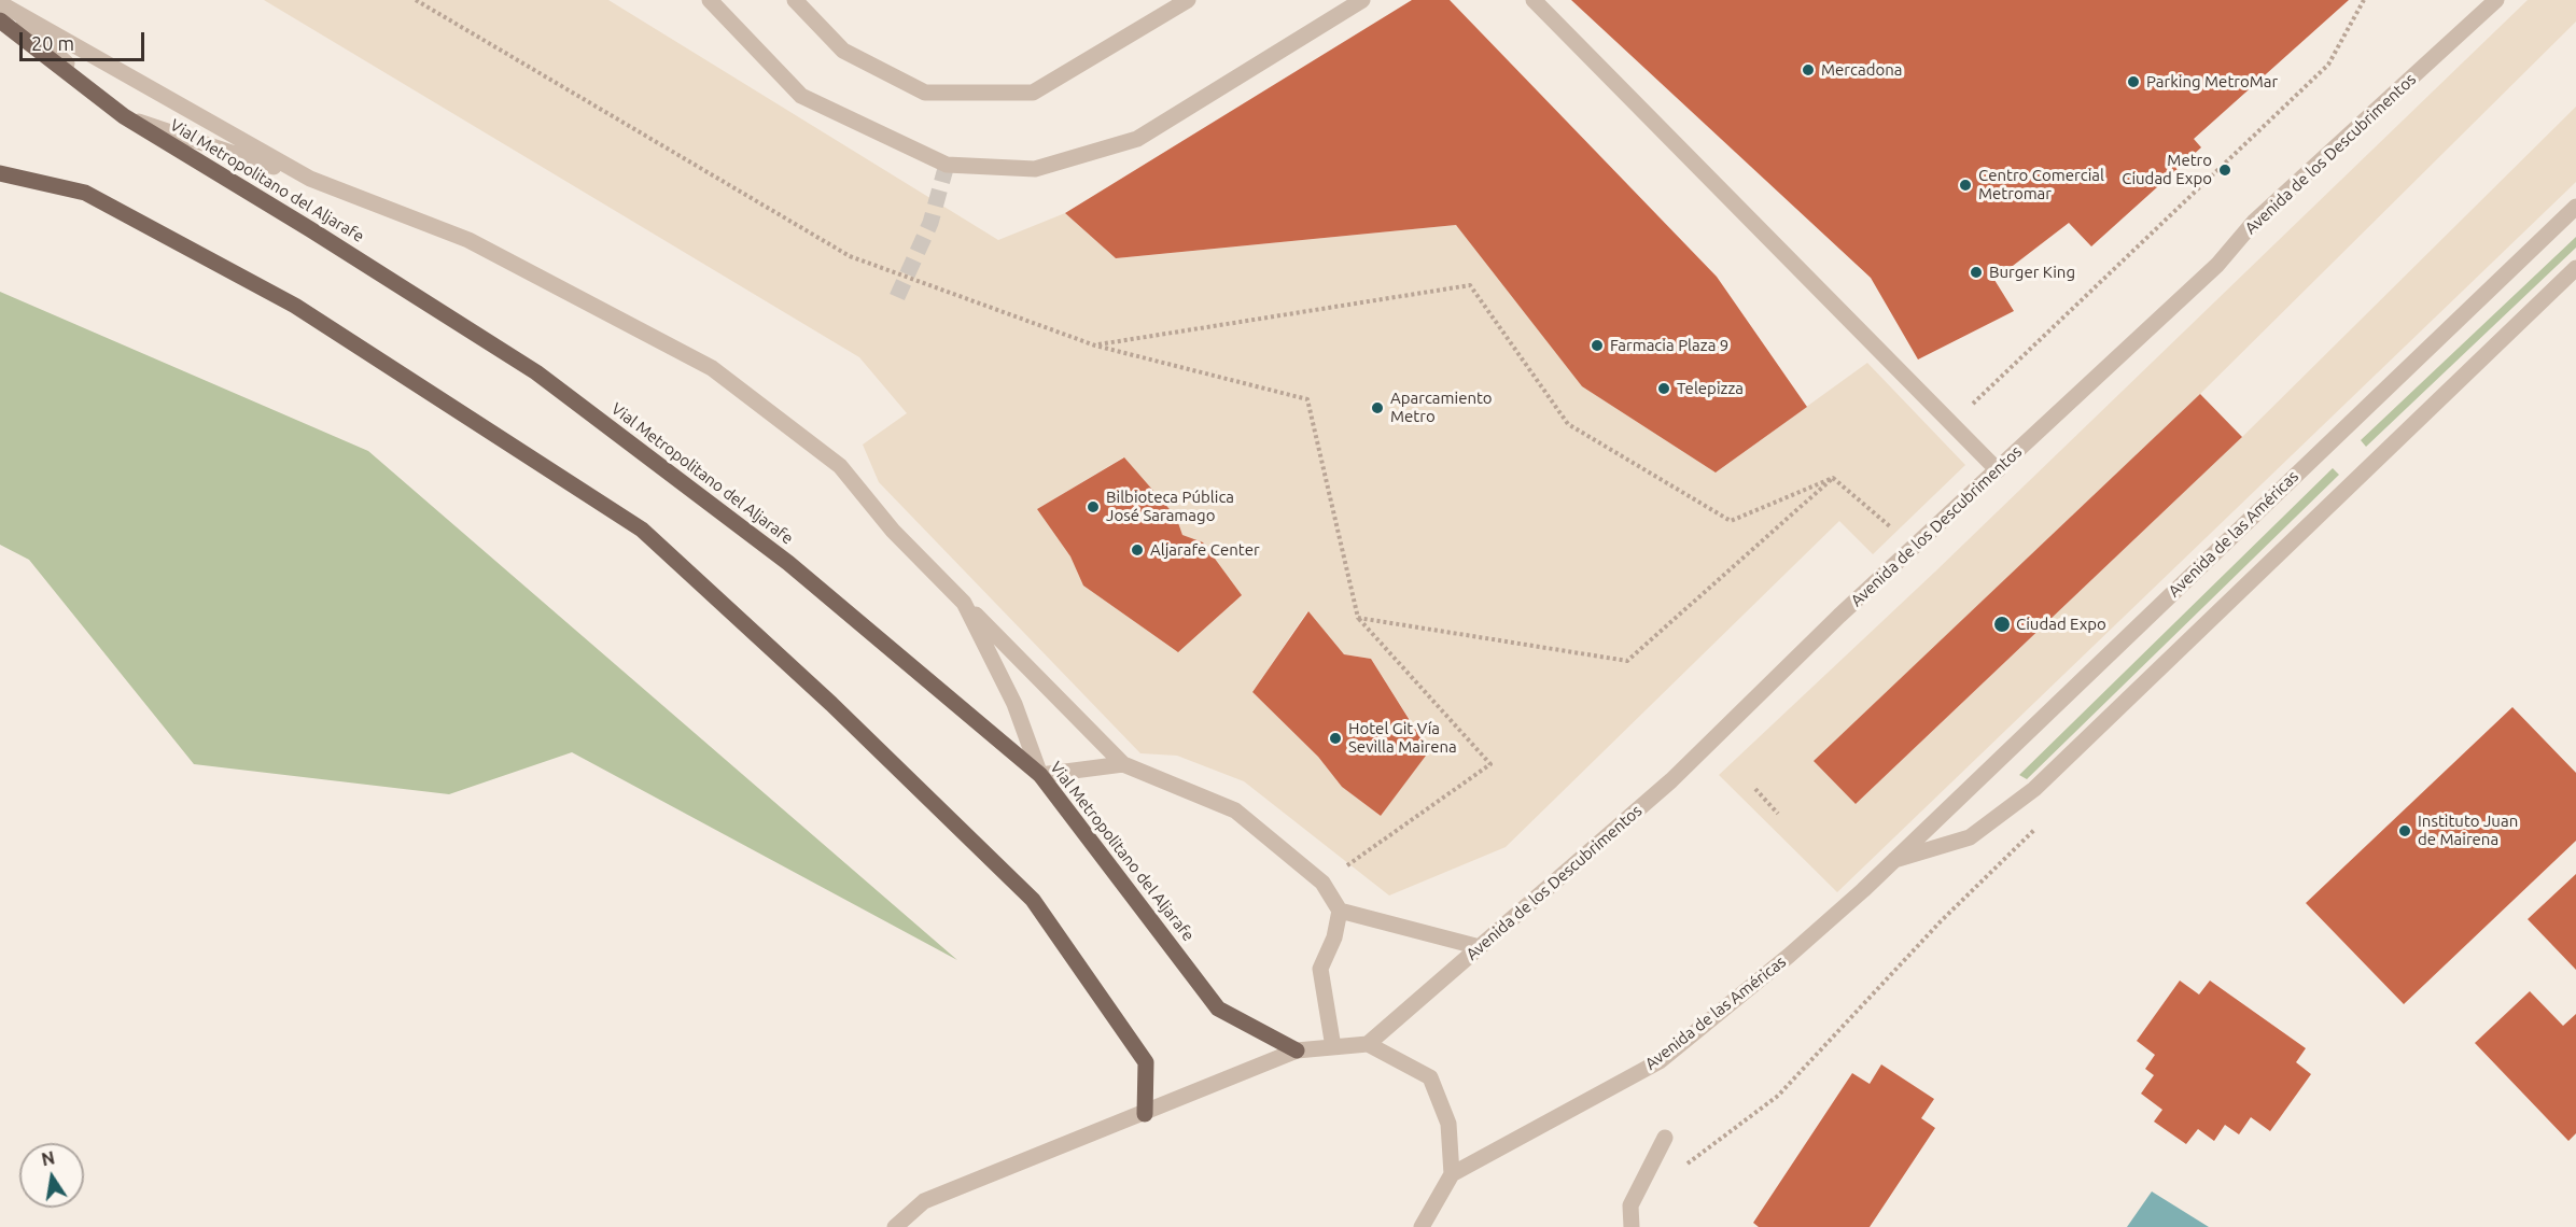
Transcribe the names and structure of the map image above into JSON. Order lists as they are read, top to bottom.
{
  "streets": {
    "main road": ["Vial Metropolitano del Aljarafe"],
    "street": ["Avenida de los Descubrimentos", "Avenida de las Américas"]
  },
  "places": [
    "Mercadona",
    "Parking MetroMar",
    "Metro Ciudad Expo",
    "Centro Comercial Metromar",
    "Burger King",
    "Farmacia Plaza 9",
    "Telepizza",
    "Aparcamiento Metro",
    "Bilbioteca Pública José Saramago",
    "Aljarafe Center",
    "Ciudad Expo",
    "Hotel Git Vía Sevilla Mairena",
    "Instituto Juan de Mairena"
  ],
  "scale_bar": "20 m",
  "north": "top"
}
